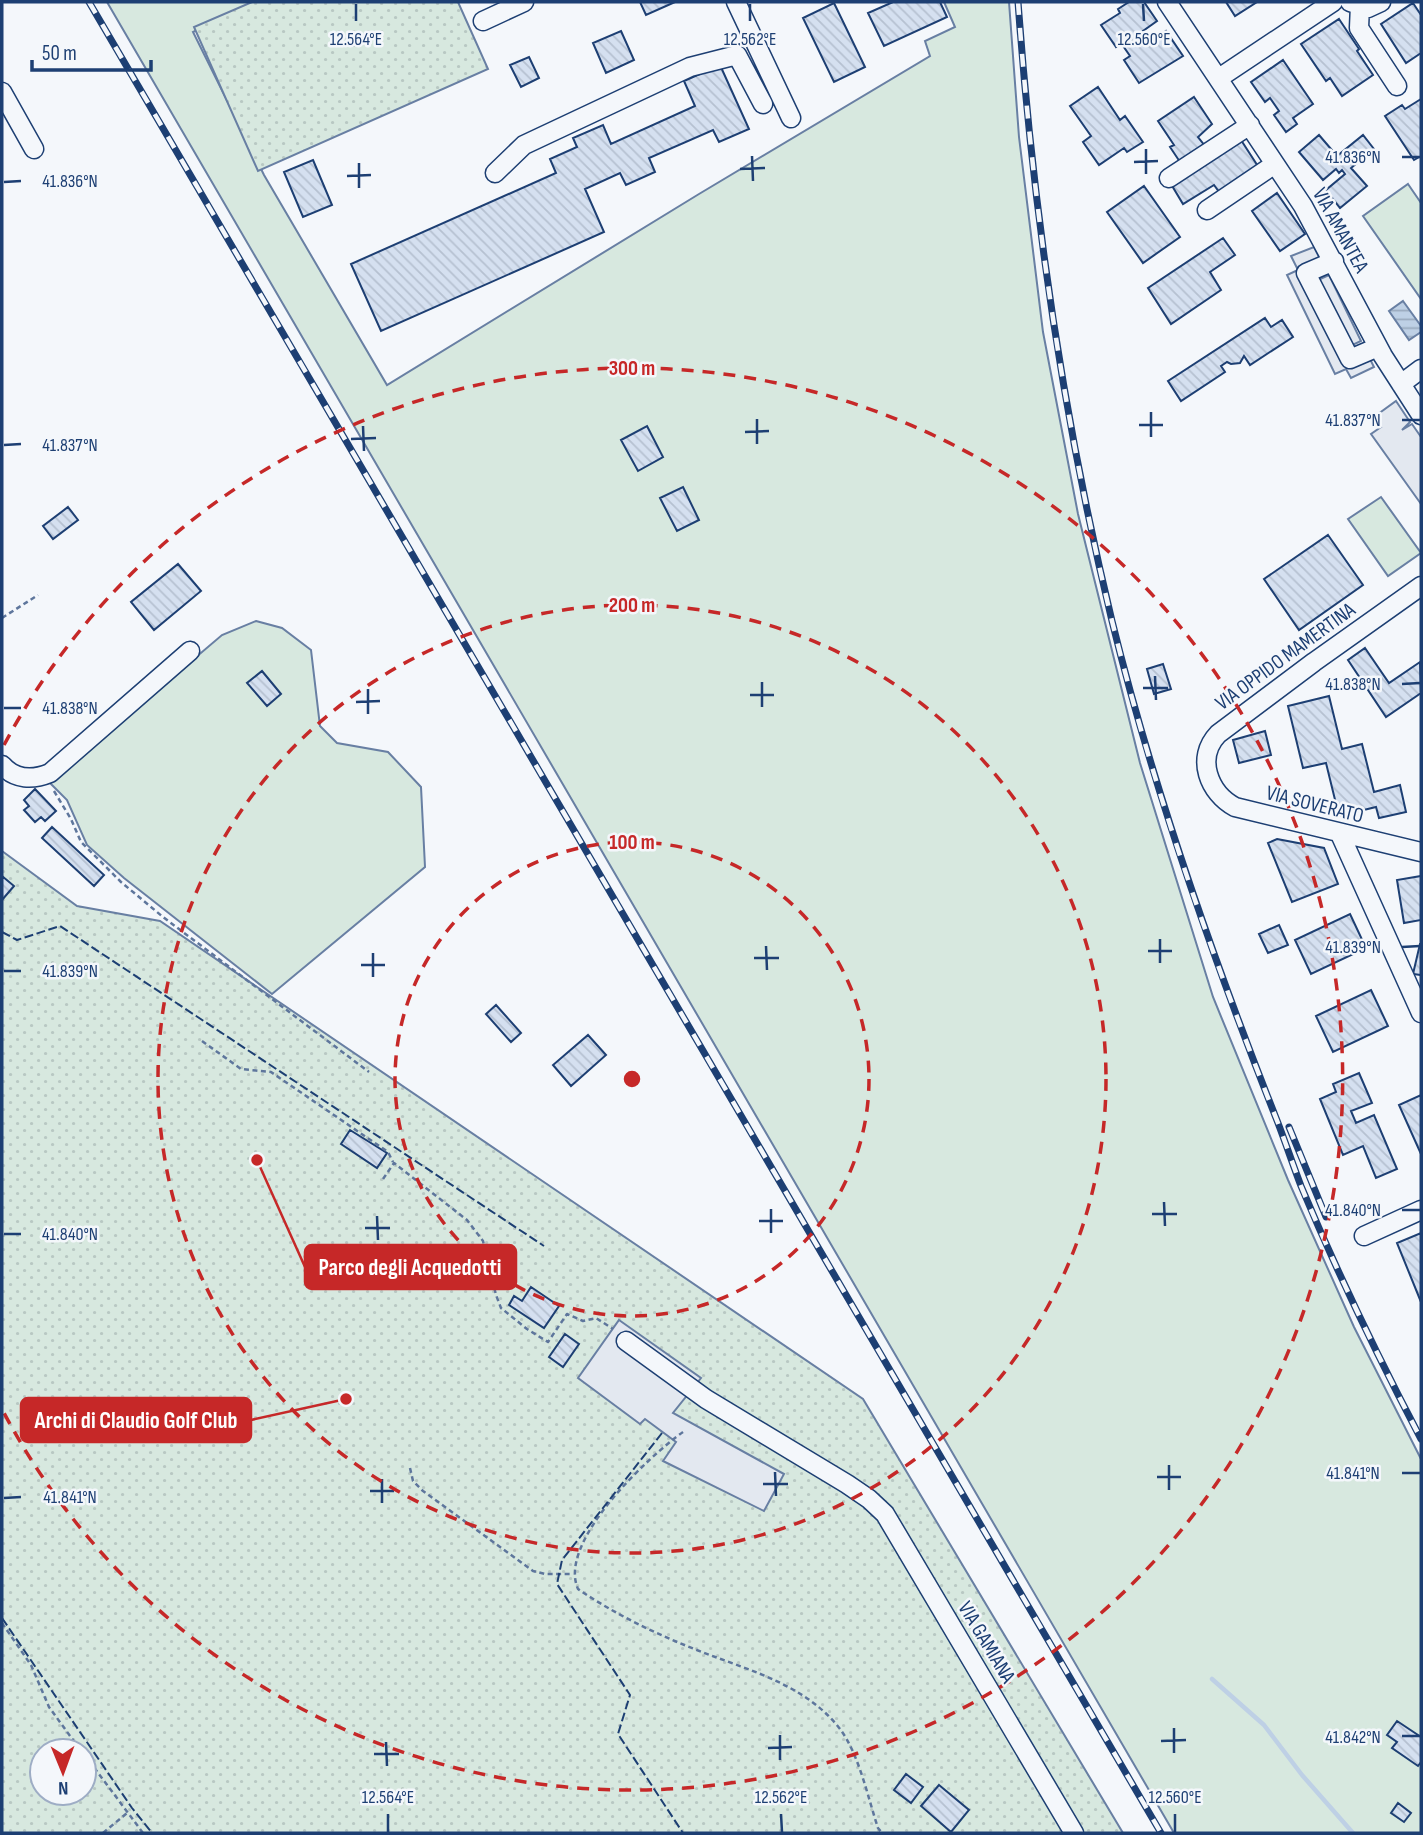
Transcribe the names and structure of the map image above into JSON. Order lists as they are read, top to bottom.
{
  "streets": {
    "street": [
      "VIA AMANTEA",
      "VIA OPPIDO MAMERTINA",
      "VIA SOVERATO",
      "VIA GAMIANA"
    ]
  },
  "crossings": [
    ["VIA OPPIDO MAMERTINA", "VIA SOVERATO"]
  ],
  "places": ["Parco degli Acquedotti", "Archi di Claudio Golf Club"],
  "scale_bar": "50 m",
  "north": "bottom",
  "coordinates": [
    "12.564°E",
    "12.562°E",
    "12.560°E",
    "41.836°N",
    "41.837°N",
    "41.838°N",
    "41.839°N",
    "41.840°N",
    "41.841°N",
    "41.842°N"
  ],
  "rings": ["300 m", "200 m", "100 m"]
}
